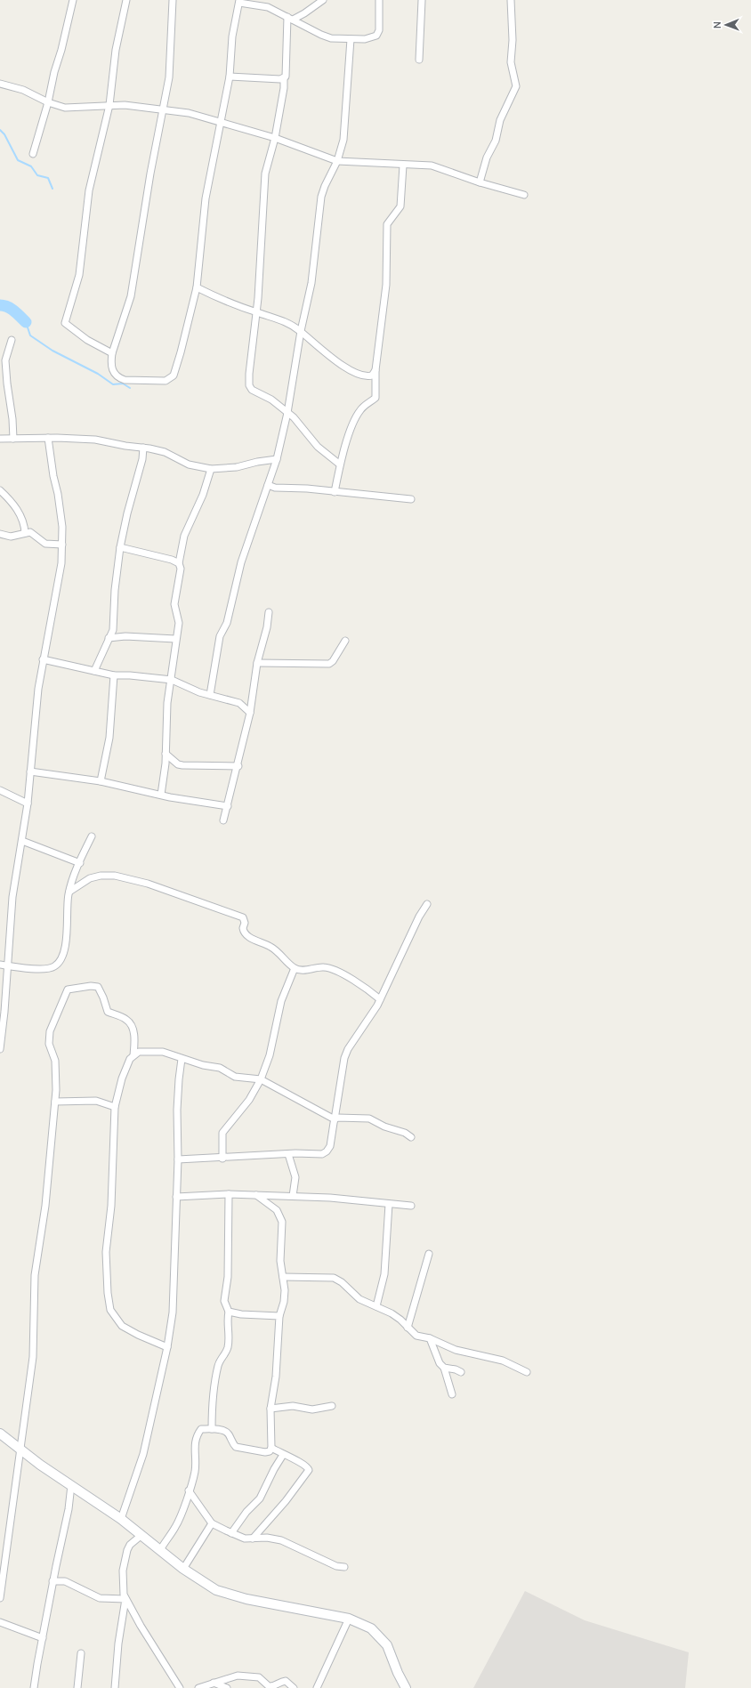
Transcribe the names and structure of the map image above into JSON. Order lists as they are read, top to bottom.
{
  "north": "left"
}
